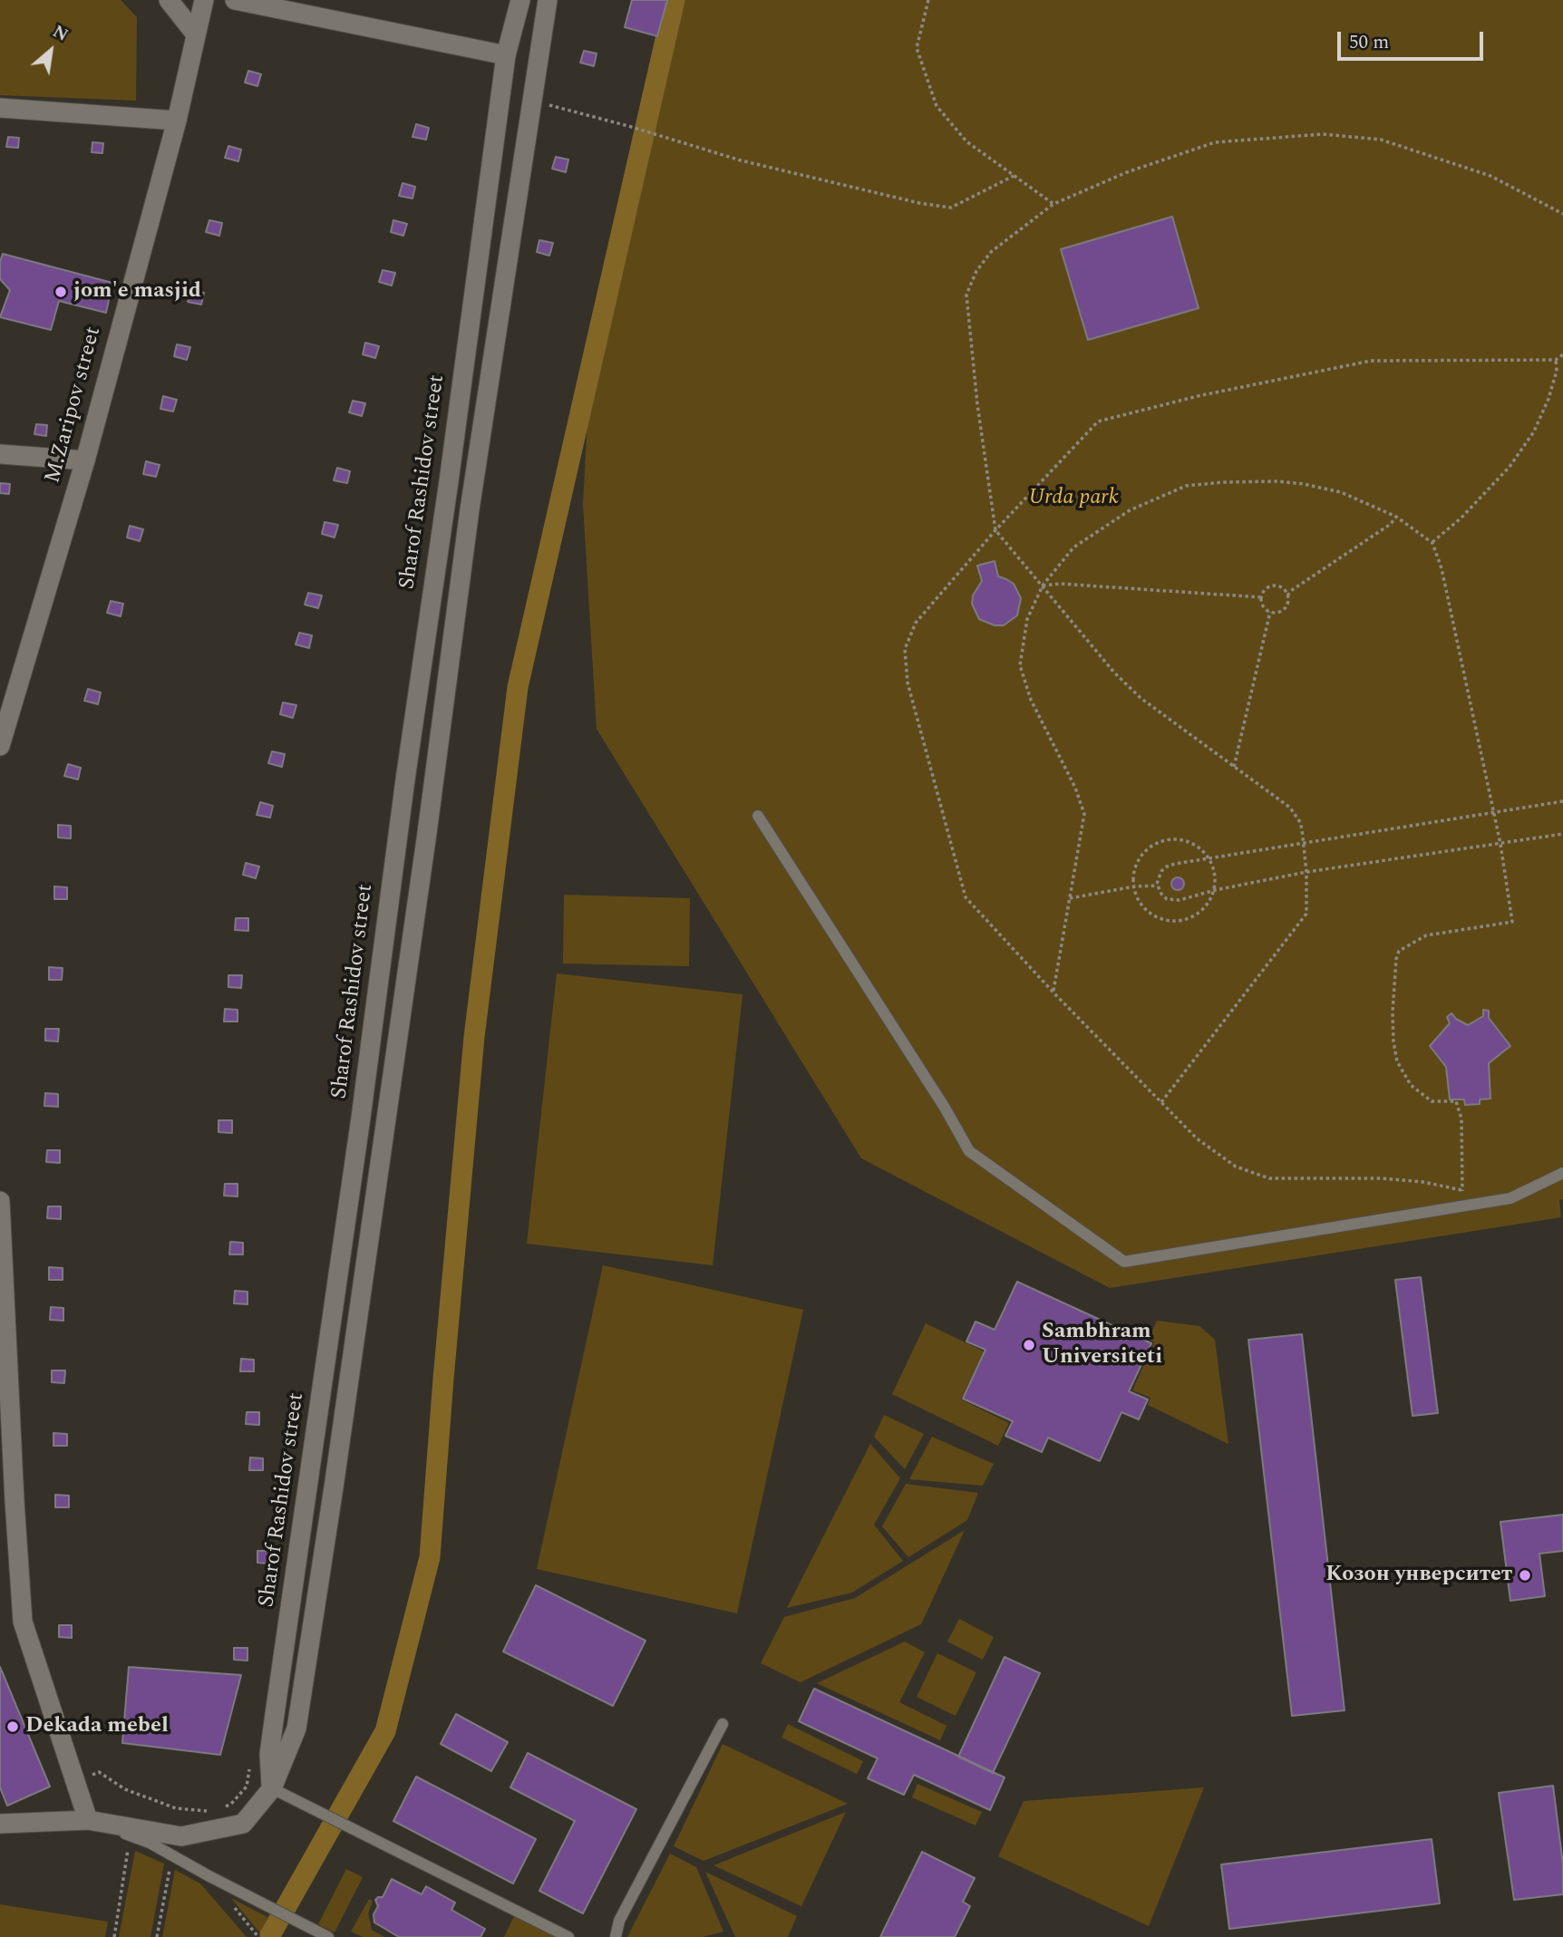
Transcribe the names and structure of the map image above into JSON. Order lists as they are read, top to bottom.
{
  "streets": {
    "street": ["M.Zaripov street", "Sharof Rashidov street"]
  },
  "parks": ["Urda park"],
  "places": [
    "jom'e masjid",
    "Sambhram Universiteti",
    "Козон унверситет",
    "Dekada mebel"
  ],
  "scale_bar": "50 m",
  "north": "top right"
}
